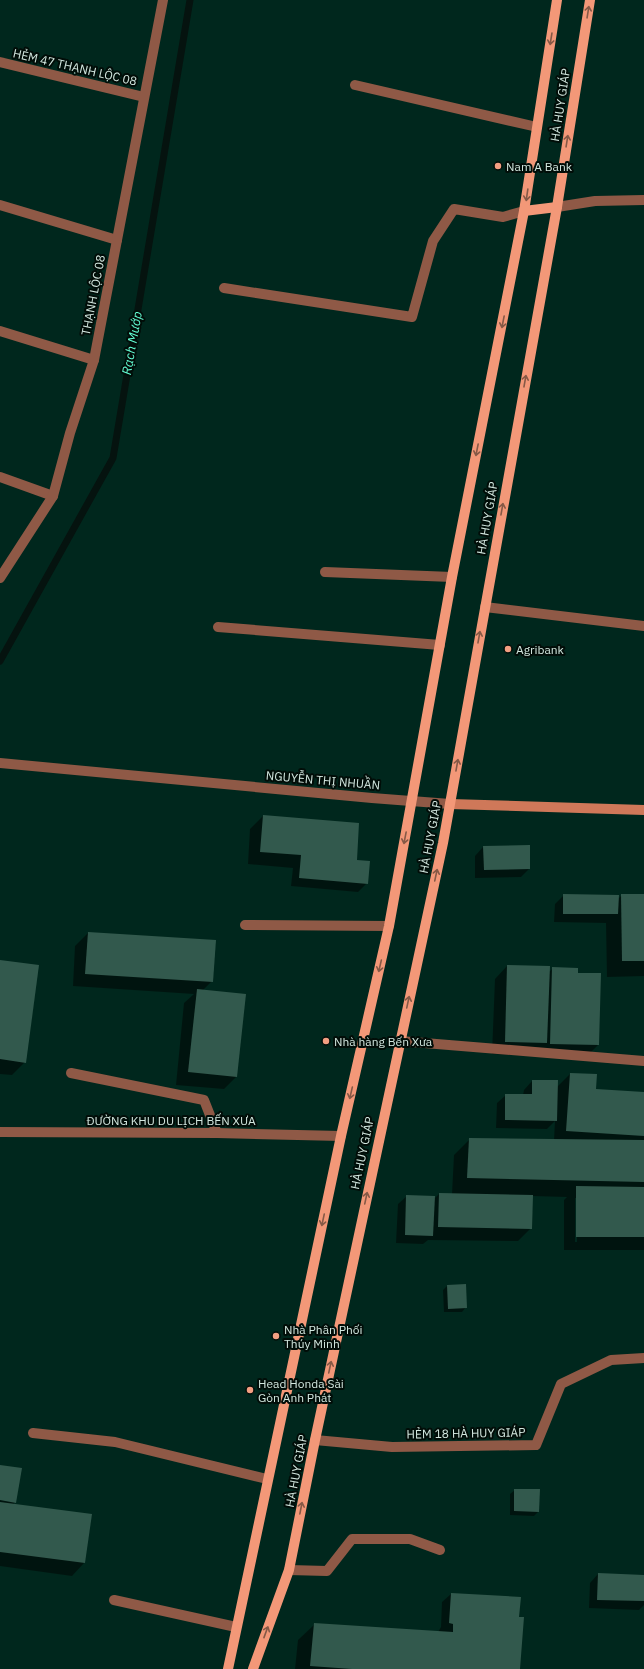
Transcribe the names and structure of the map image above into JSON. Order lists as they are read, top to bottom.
{
  "streets": {
    "main road": ["HÀ HUY GIÁP"],
    "street": [
      "HẺM 47 THẠNH LỘC 08",
      "THẠNH LỘC 08",
      "NGUYỄN THỊ NHUẦN",
      "ĐƯỜNG KHU DU LỊCH BẾN XƯA",
      "HẺM 18 HÀ HUY GIÁP"
    ]
  },
  "crossings": [
    ["HẺM 47 THẠNH LỘC 08", "THẠNH LỘC 08"],
    ["HÀ HUY GIÁP", "NGUYỄN THỊ NHUẦN"],
    ["HÀ HUY GIÁP", "ĐƯỜNG KHU DU LỊCH BẾN XƯA"],
    ["HÀ HUY GIÁP", "HẺM 18 HÀ HUY GIÁP"]
  ],
  "water": ["Rạch Mướp"],
  "places": [
    "Nam A Bank",
    "Agribank",
    "Nhà hàng Bến Xưa",
    "Nhà Phân Phối Thúy Minh",
    "Head Honda Sài Gòn Anh Phát"
  ]
}
